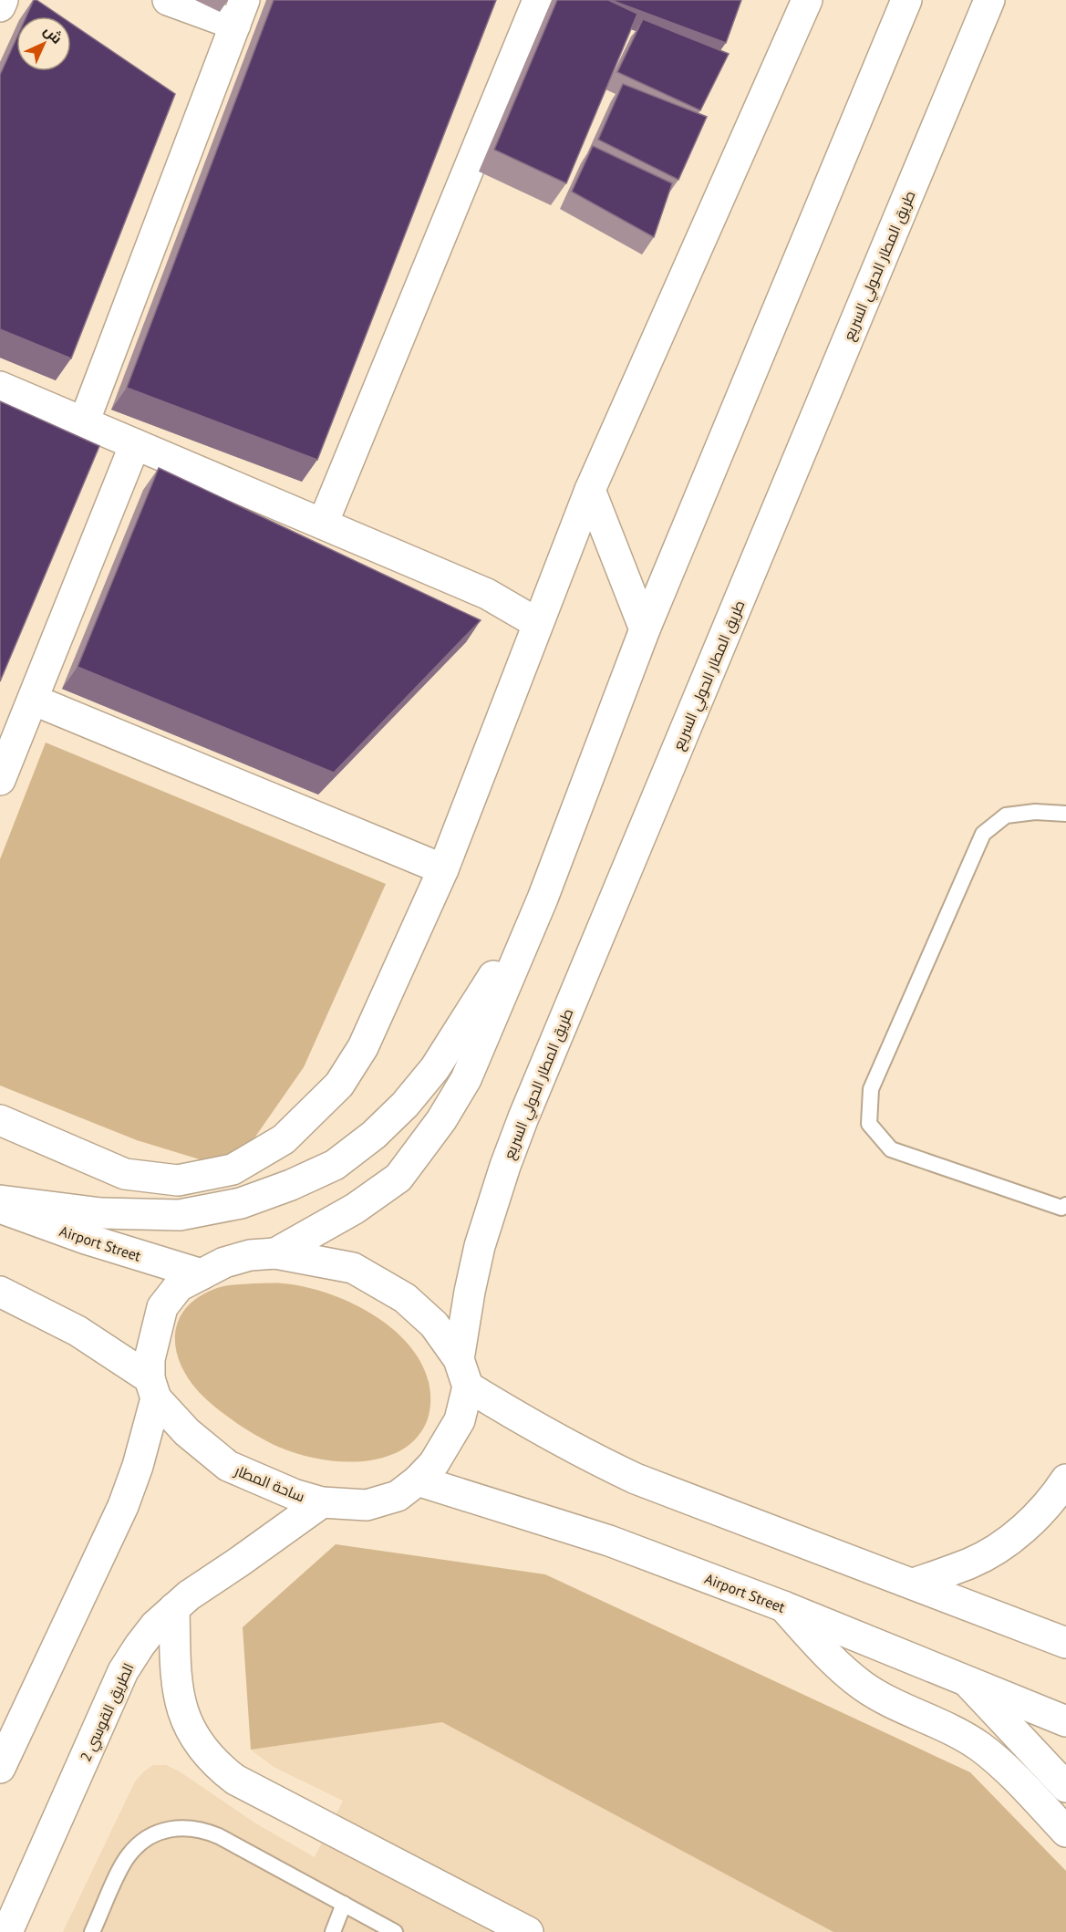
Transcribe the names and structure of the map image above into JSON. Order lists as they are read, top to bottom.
{
  "streets": {
    "main road": [
      "طريق المطار الحولي السريع",
      "Airport Street",
      "ساحة المطار",
      "الطريق القوسي 2"
    ]
  },
  "crossings": [
    ["طريق المطار الحولي السريع", "ساحة المطار"],
    ["Airport Street", "ساحة المطار"],
    ["ساحة المطار", "الطريق القوسي 2"]
  ],
  "north": "top right"
}
